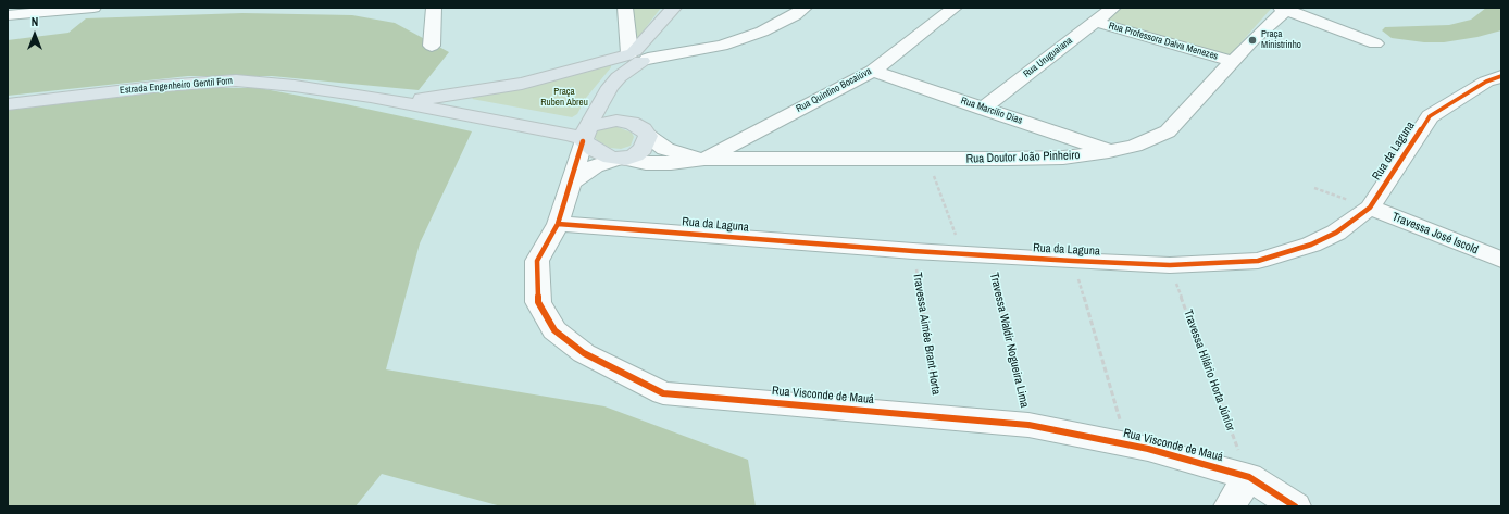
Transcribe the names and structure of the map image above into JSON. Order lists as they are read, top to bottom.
{
  "streets": {
    "main road": ["Estrada Engenheiro Gentil Forn", "Rua Visconde de Mauá"],
    "street": [
      "Rua Professora Dalva Menezes",
      "Rua Uruguaiana",
      "Rua Quintino Bocaiúva",
      "Rua Marcílio Dias",
      "Rua da Laguna",
      "Rua Doutor João Pinheiro",
      "Travessa José Iscold"
    ],
    "path": ["Travessa Aimée Brant Horta", "Travessa Waldir Nogueira Lima", "Travessa Hilário Horta Júnior"]
  },
  "crossings": [
    ["Rua Professora Dalva Menezes", "Rua Uruguaiana"],
    ["Rua Professora Dalva Menezes", "Rua Doutor João Pinheiro"],
    ["Rua Uruguaiana", "Rua Marcílio Dias"],
    ["Estrada Engenheiro Gentil Forn", "Rua Visconde de Mauá"],
    ["Rua Quintino Bocaiúva", "Rua Marcílio Dias"],
    ["Rua Quintino Bocaiúva", "Rua Doutor João Pinheiro"],
    ["Rua Marcílio Dias", "Rua Doutor João Pinheiro"],
    ["Rua da Laguna", "Travessa José Iscold"],
    ["Rua da Laguna", "Travessa Aimée Brant Horta"],
    ["Rua da Laguna", "Travessa Waldir Nogueira Lima"],
    ["Rua da Laguna", "Travessa Hilário Horta Júnior"],
    ["Rua da Laguna", "Rua Visconde de Mauá"],
    ["Travessa Aimée Brant Horta", "Rua Visconde de Mauá"],
    ["Travessa Waldir Nogueira Lima", "Rua Visconde de Mauá"],
    ["Travessa Hilário Horta Júnior", "Rua Visconde de Mauá"]
  ],
  "parks": ["Praça Ruben Abreu"],
  "places": ["Praça Ministrinho"],
  "north": "top"
}
